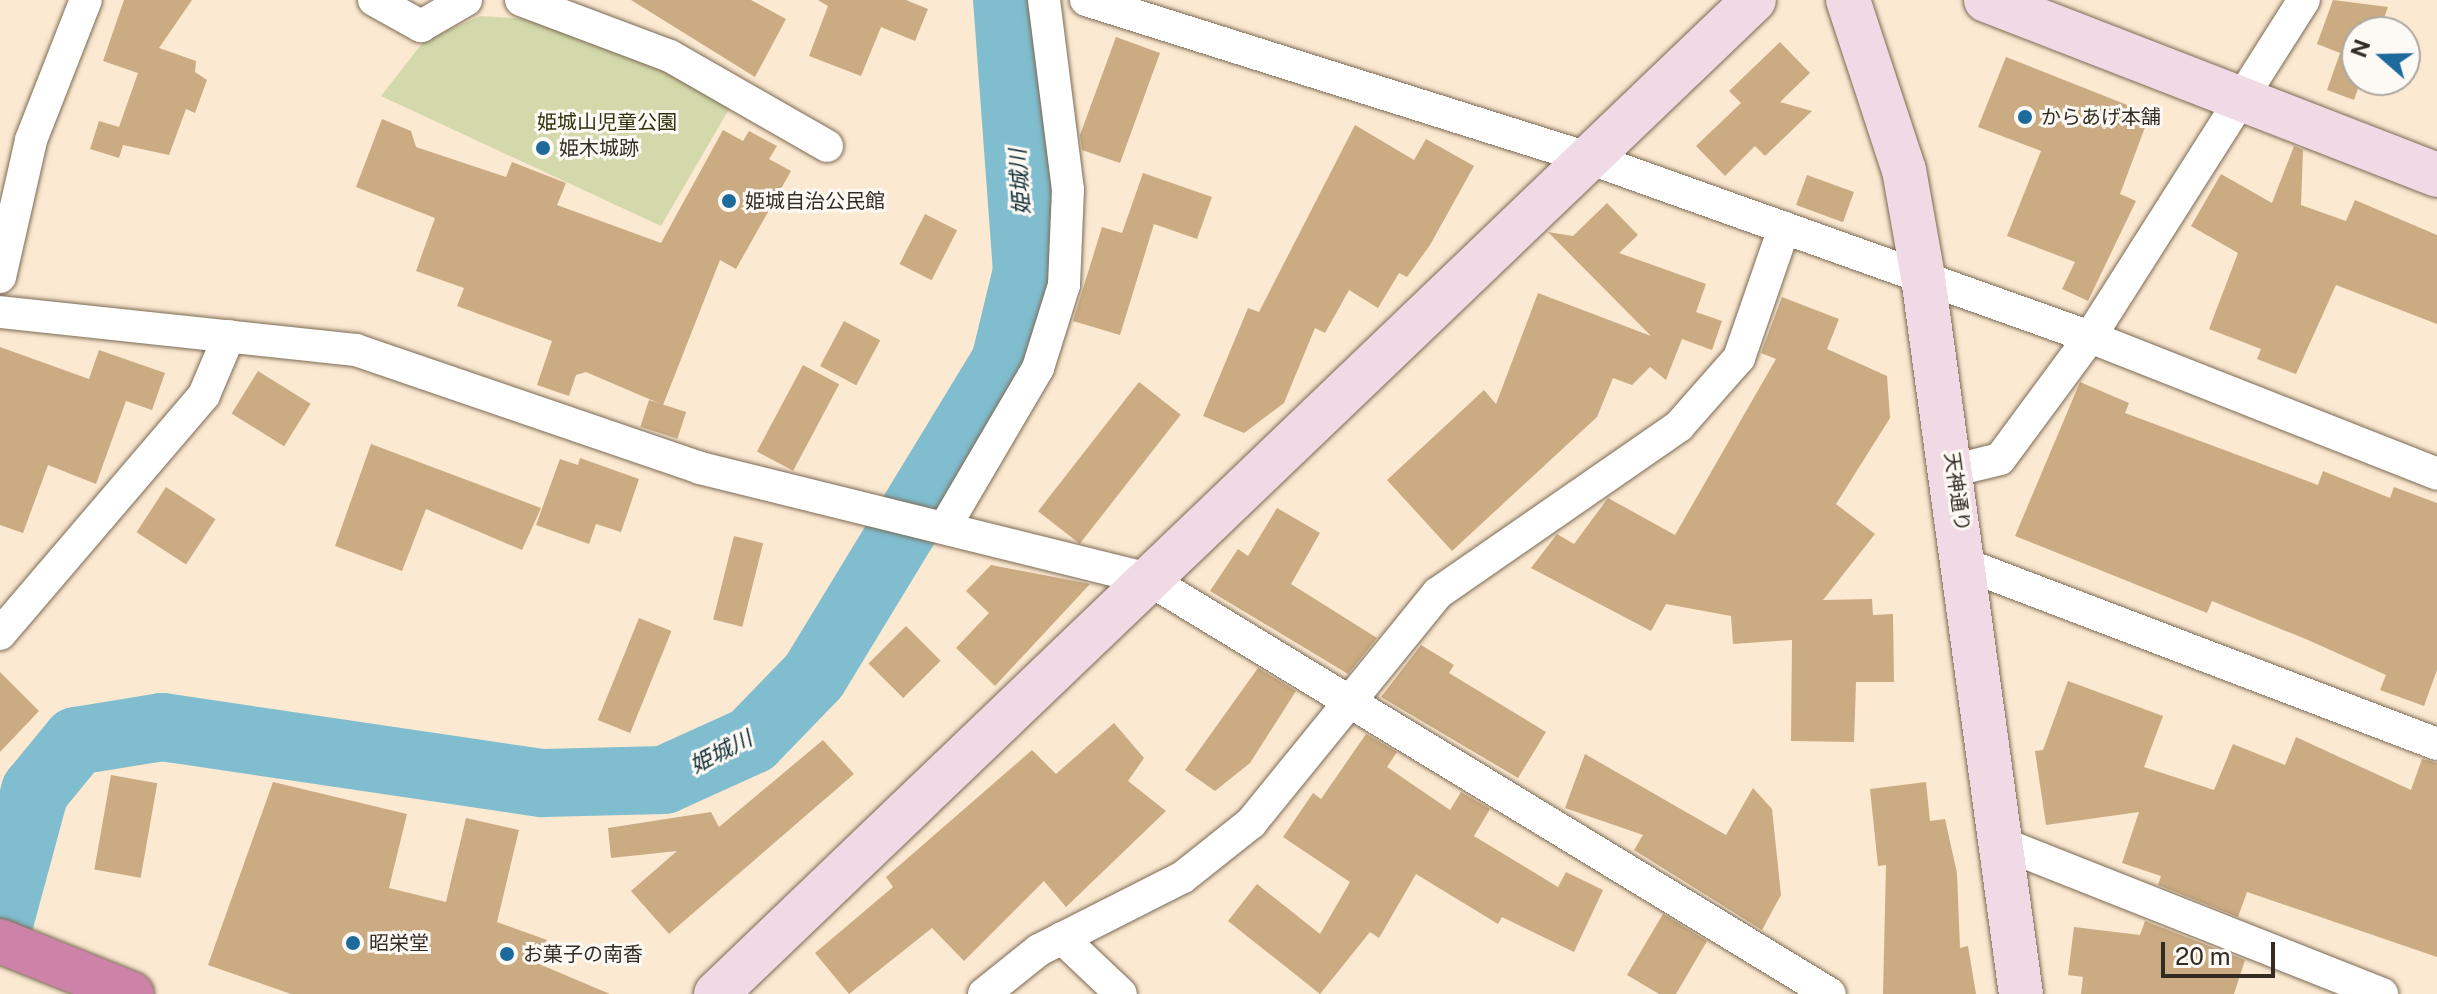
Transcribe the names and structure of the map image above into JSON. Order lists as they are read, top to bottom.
{
  "streets": {
    "street": ["天神通り"]
  },
  "water": ["姫城川"],
  "parks": ["姫城山児童公園"],
  "places": [
    "からあげ本舗",
    "姫木城跡",
    "姫城自治公民館",
    "昭栄堂",
    "お菓子の南香"
  ],
  "scale_bar": "20 m",
  "north": "left"
}
